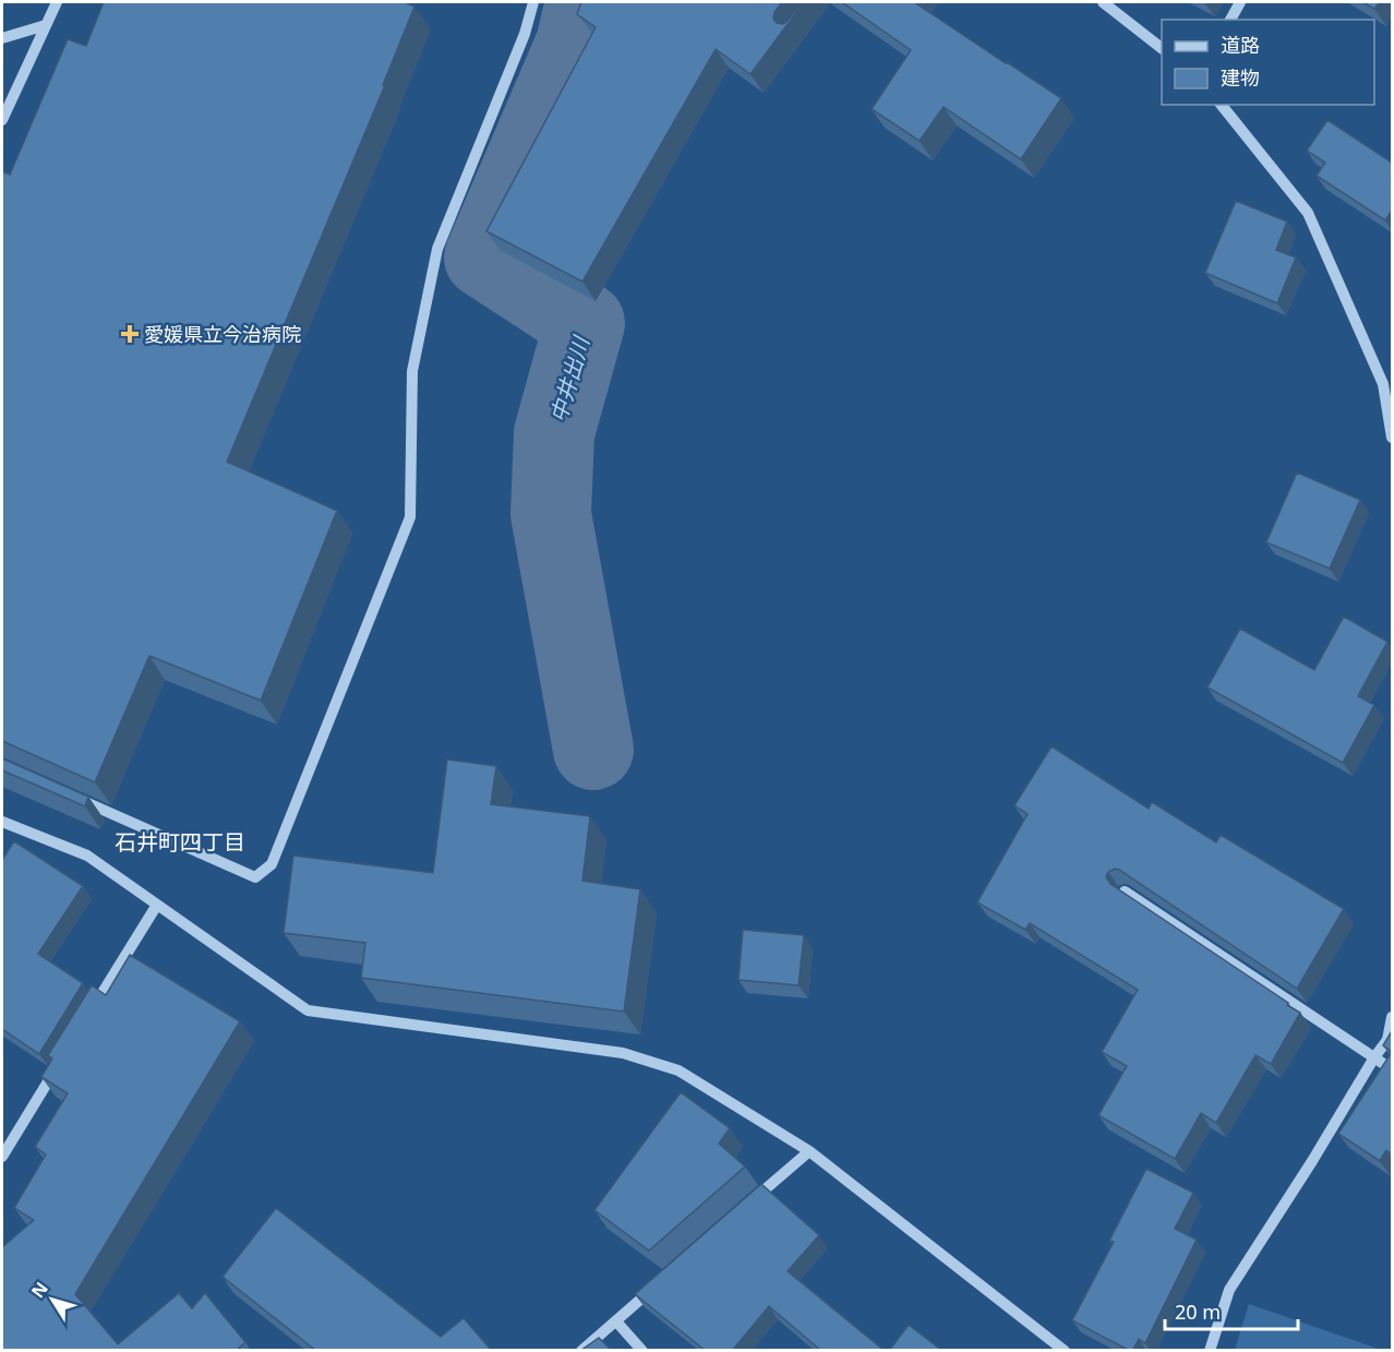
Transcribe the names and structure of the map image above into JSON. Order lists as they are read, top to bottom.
{
  "districts": ["石井町四丁目"],
  "water": ["中井出川"],
  "places": {
    "health": ["愛媛県立今治病院"]
  },
  "legend": ["道路", "建物"],
  "scale_bar": "20 m",
  "north": "top left"
}
